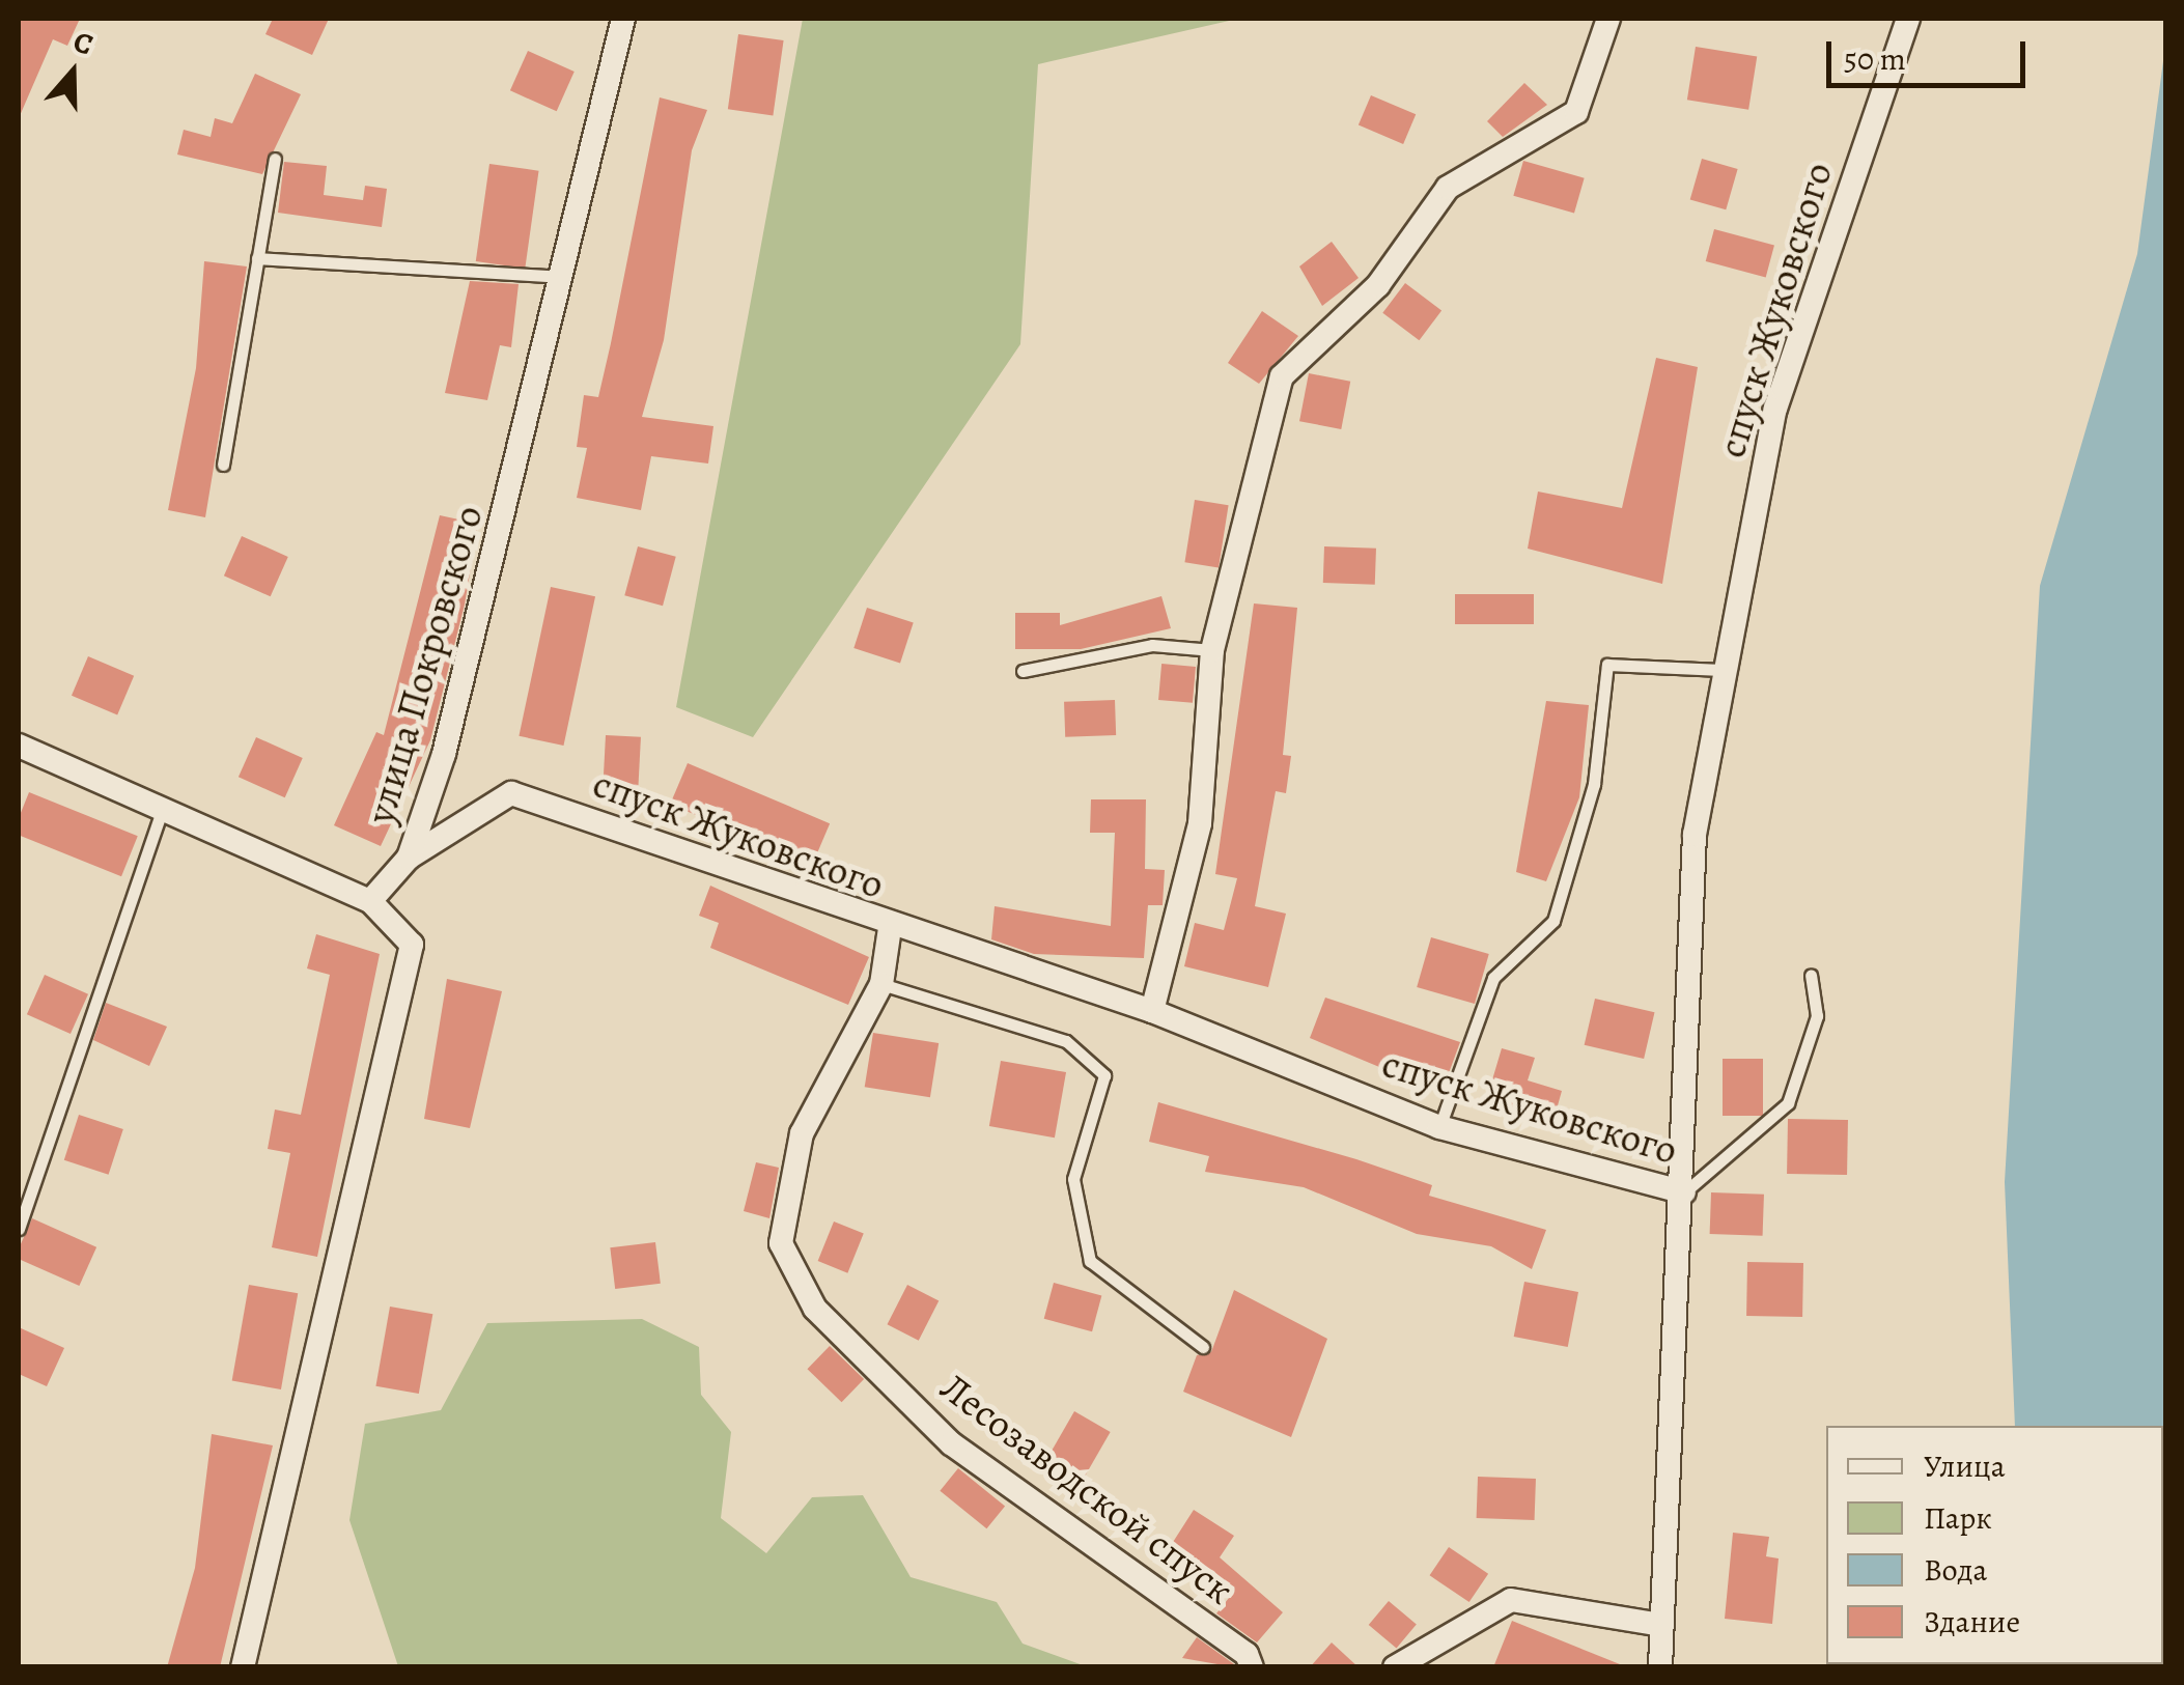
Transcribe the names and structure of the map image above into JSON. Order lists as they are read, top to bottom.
{
  "streets": {
    "street": ["спуск Жуковского", "улица Покровского", "Лесозаводской спуск"]
  },
  "crossings": [
    ["спуск Жуковского", "улица Покровского"],
    ["спуск Жуковского", "Лесозаводской спуск"]
  ],
  "legend": [
    "Улица",
    "Парк",
    "Вода",
    "Здание"
  ],
  "scale_bar": "50 m",
  "north": "top"
}
